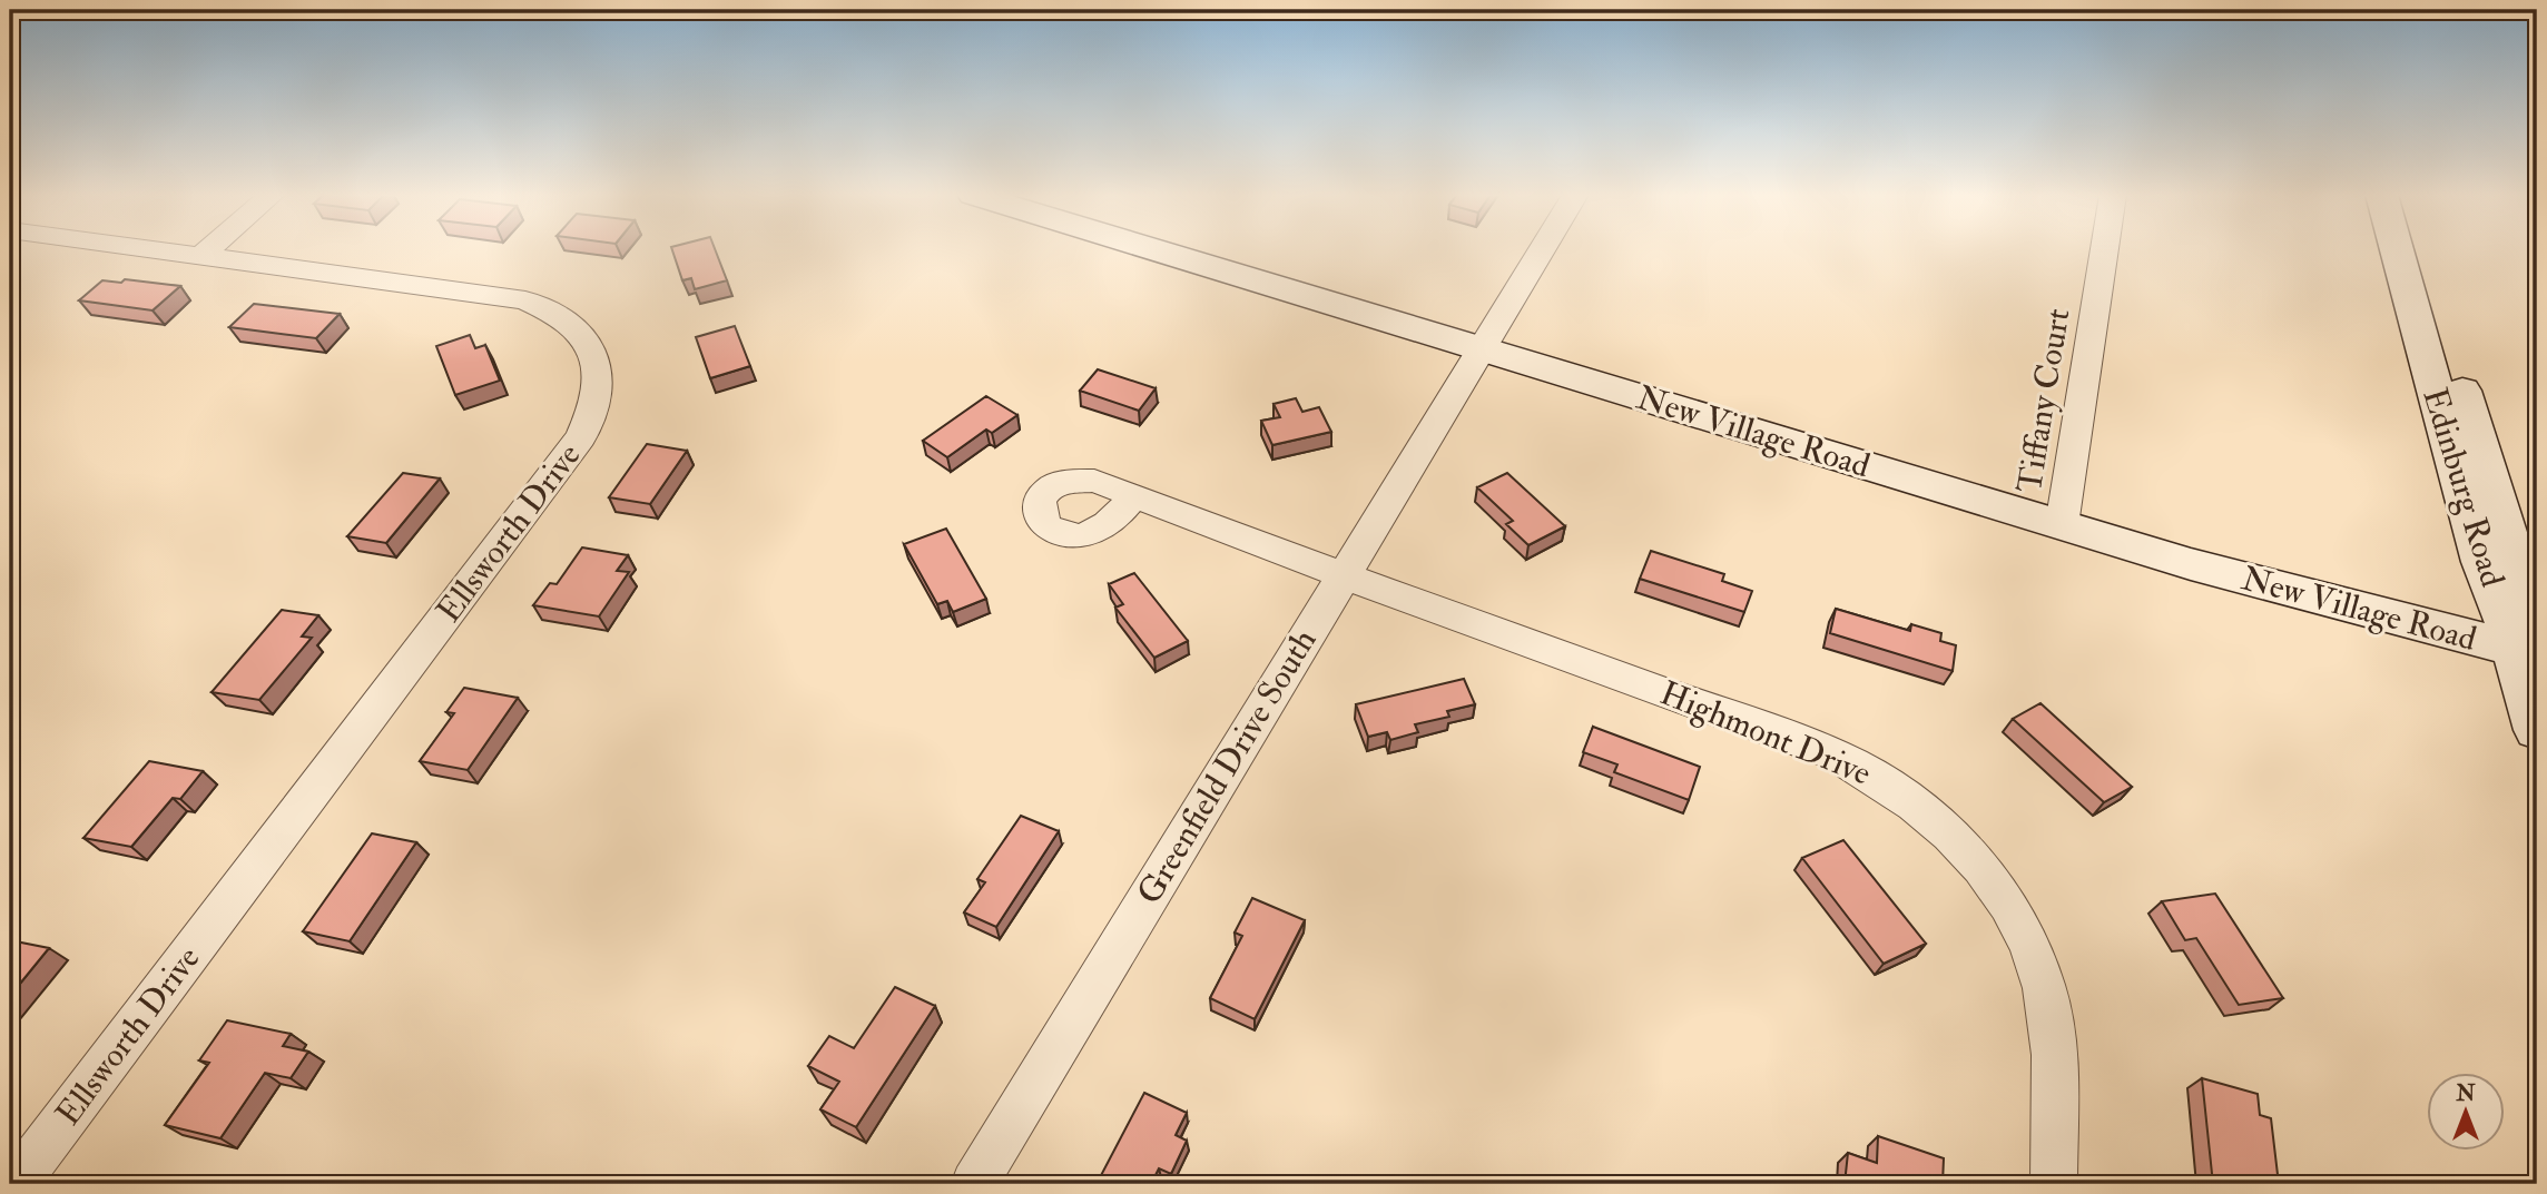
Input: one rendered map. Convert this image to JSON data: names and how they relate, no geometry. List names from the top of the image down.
{
  "streets": {
    "main road": ["New Village Road", "Edinburg Road"],
    "street": [
      "Tiffany Court",
      "Ellsworth Drive",
      "Highmont Drive",
      "Greenfield Drive South"
    ]
  },
  "crossings": [
    ["Tiffany Court", "New Village Road"],
    ["New Village Road", "Edinburg Road"],
    ["New Village Road", "Greenfield Drive South"],
    ["Highmont Drive", "Greenfield Drive South"]
  ],
  "north": "top"
}
